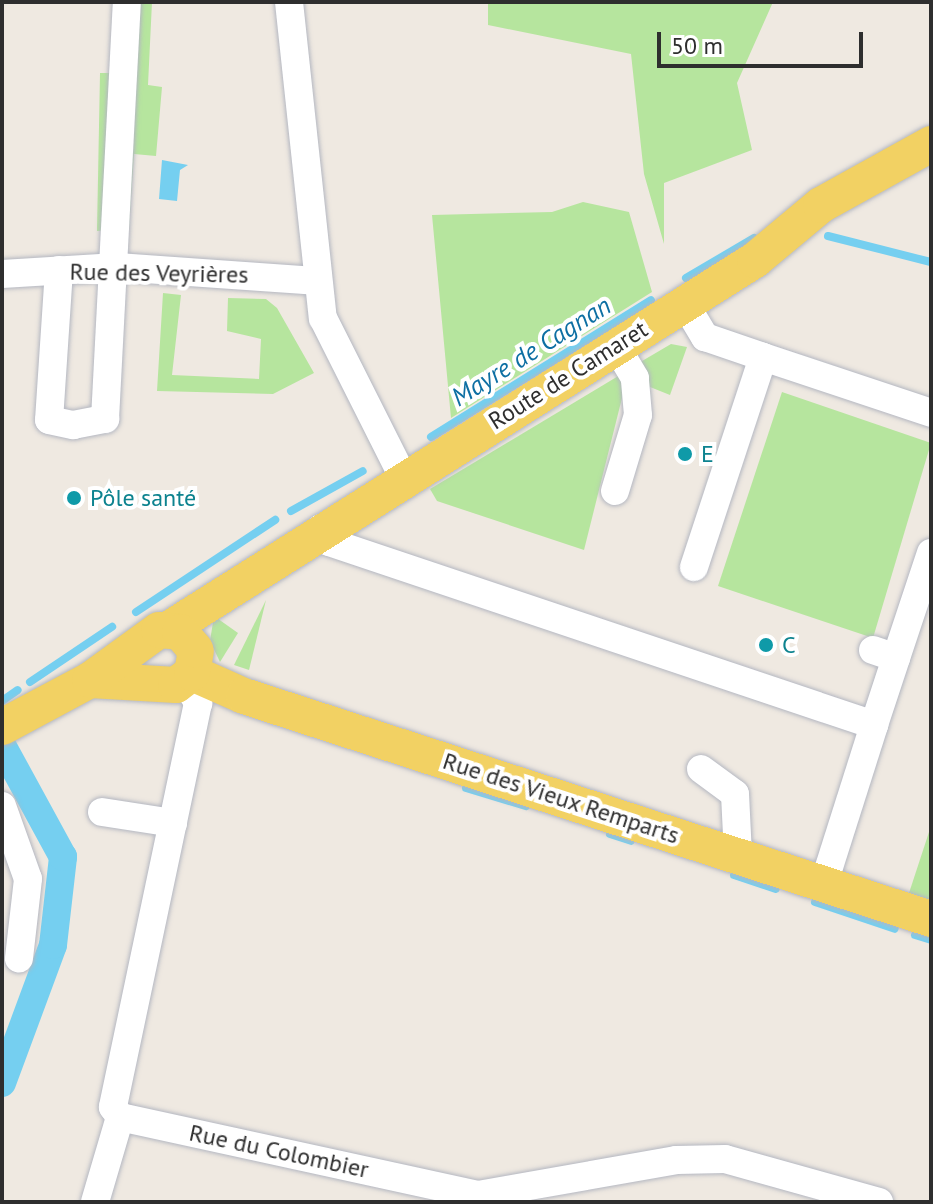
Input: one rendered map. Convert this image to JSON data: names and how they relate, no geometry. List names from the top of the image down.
{
  "streets": {
    "main road": ["Route de Camaret", "Rue des Vieux Remparts"],
    "street": ["Rue des Veyrières", "Rue du Colombier"]
  },
  "crossings": [
    ["Route de Camaret", "Rue des Vieux Remparts"]
  ],
  "water": ["Mayre de Cagnan"],
  "places": ["E", "Pôle santé", "C"],
  "scale_bar": "50 m"
}
